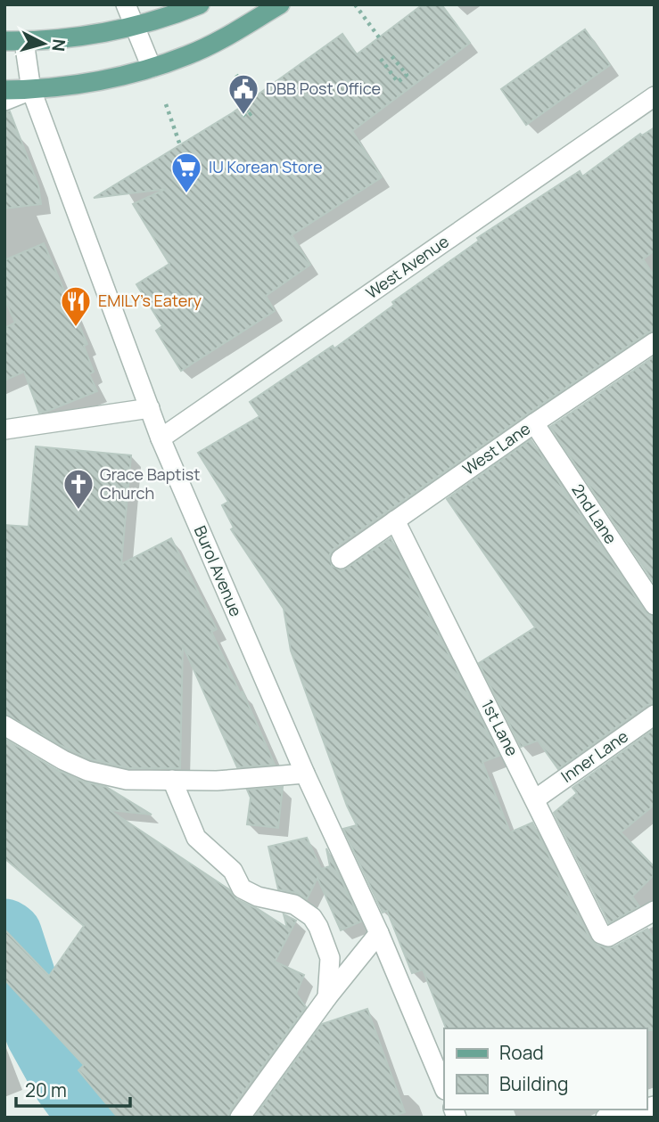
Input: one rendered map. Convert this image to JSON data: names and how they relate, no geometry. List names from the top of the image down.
{
  "streets": {
    "street": [
      "West Avenue",
      "West Lane",
      "2nd Lane",
      "Burol Avenue",
      "1st Lane",
      "Inner Lane"
    ]
  },
  "crossings": [
    ["West Avenue", "Burol Avenue"],
    ["West Lane", "2nd Lane"],
    ["West Lane", "1st Lane"],
    ["1st Lane", "Inner Lane"]
  ],
  "places": {
    "public building": ["DBB Post Office"],
    "supermarket": ["IU Korean Store"],
    "restaurant": ["EMILY's Eatery"],
    "church": ["Grace Baptist Church"]
  },
  "legend": ["Road", "Building"],
  "scale_bar": "20 m",
  "north": "right"
}
